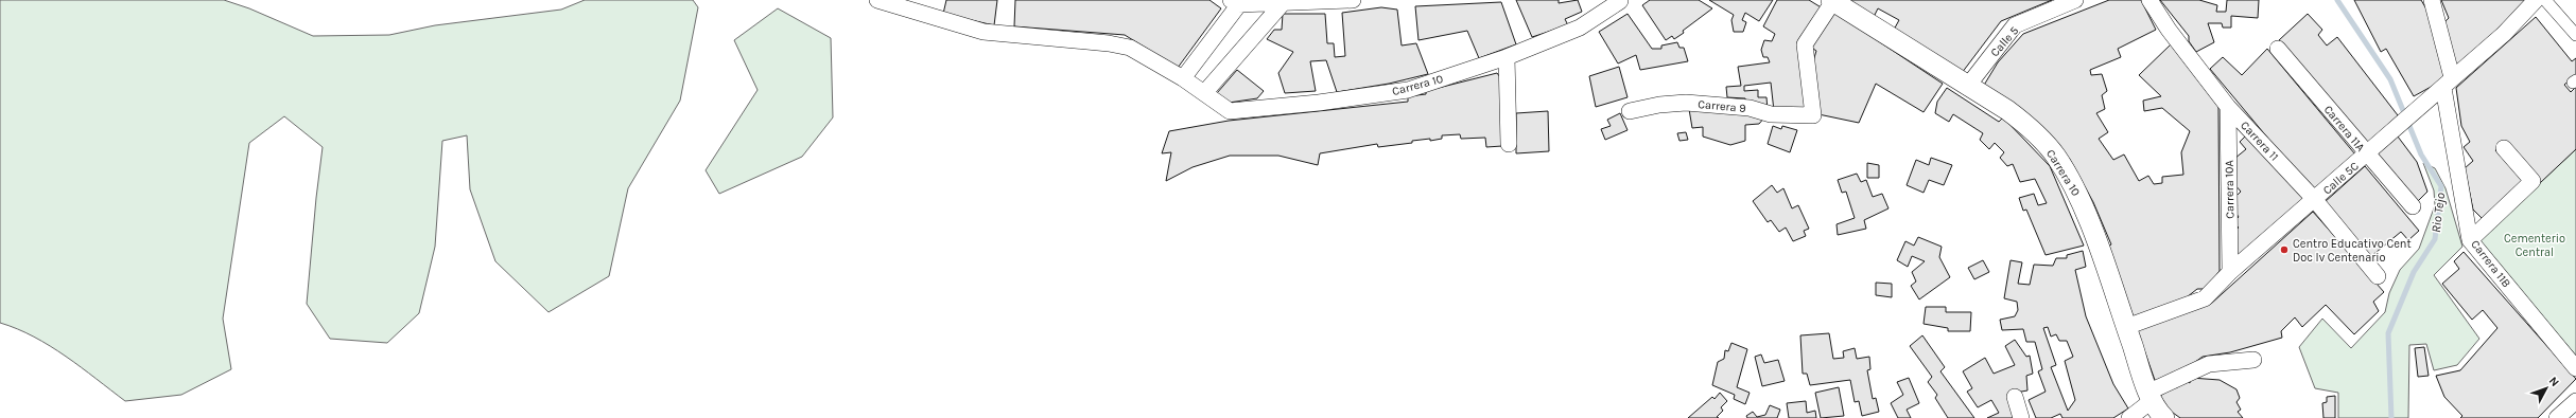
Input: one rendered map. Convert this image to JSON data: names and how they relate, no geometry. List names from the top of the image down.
{
  "streets": {
    "street": [
      "Calle 5",
      "Carrera 10",
      "Carrera 9",
      "Carrera 11A",
      "Carrera 11",
      "Calle 5C",
      "Carrera 10A",
      "Carrera 11B"
    ]
  },
  "crossings": [
    ["Calle 5", "Carrera 10"],
    ["Carrera 10", "Carrera 9"],
    ["Carrera 10", "Calle 5C"],
    ["Carrera 11A", "Calle 5C"],
    ["Carrera 11", "Calle 5C"],
    ["Carrera 11", "Carrera 10A"],
    ["Calle 5C", "Carrera 10A"],
    ["Calle 5C", "Carrera 11B"]
  ],
  "water": ["Rio Tejo"],
  "parks": ["Cementerio Central"],
  "places": ["Centro Educativo Cent Doc Iv Centenario"],
  "north": "top right"
}
